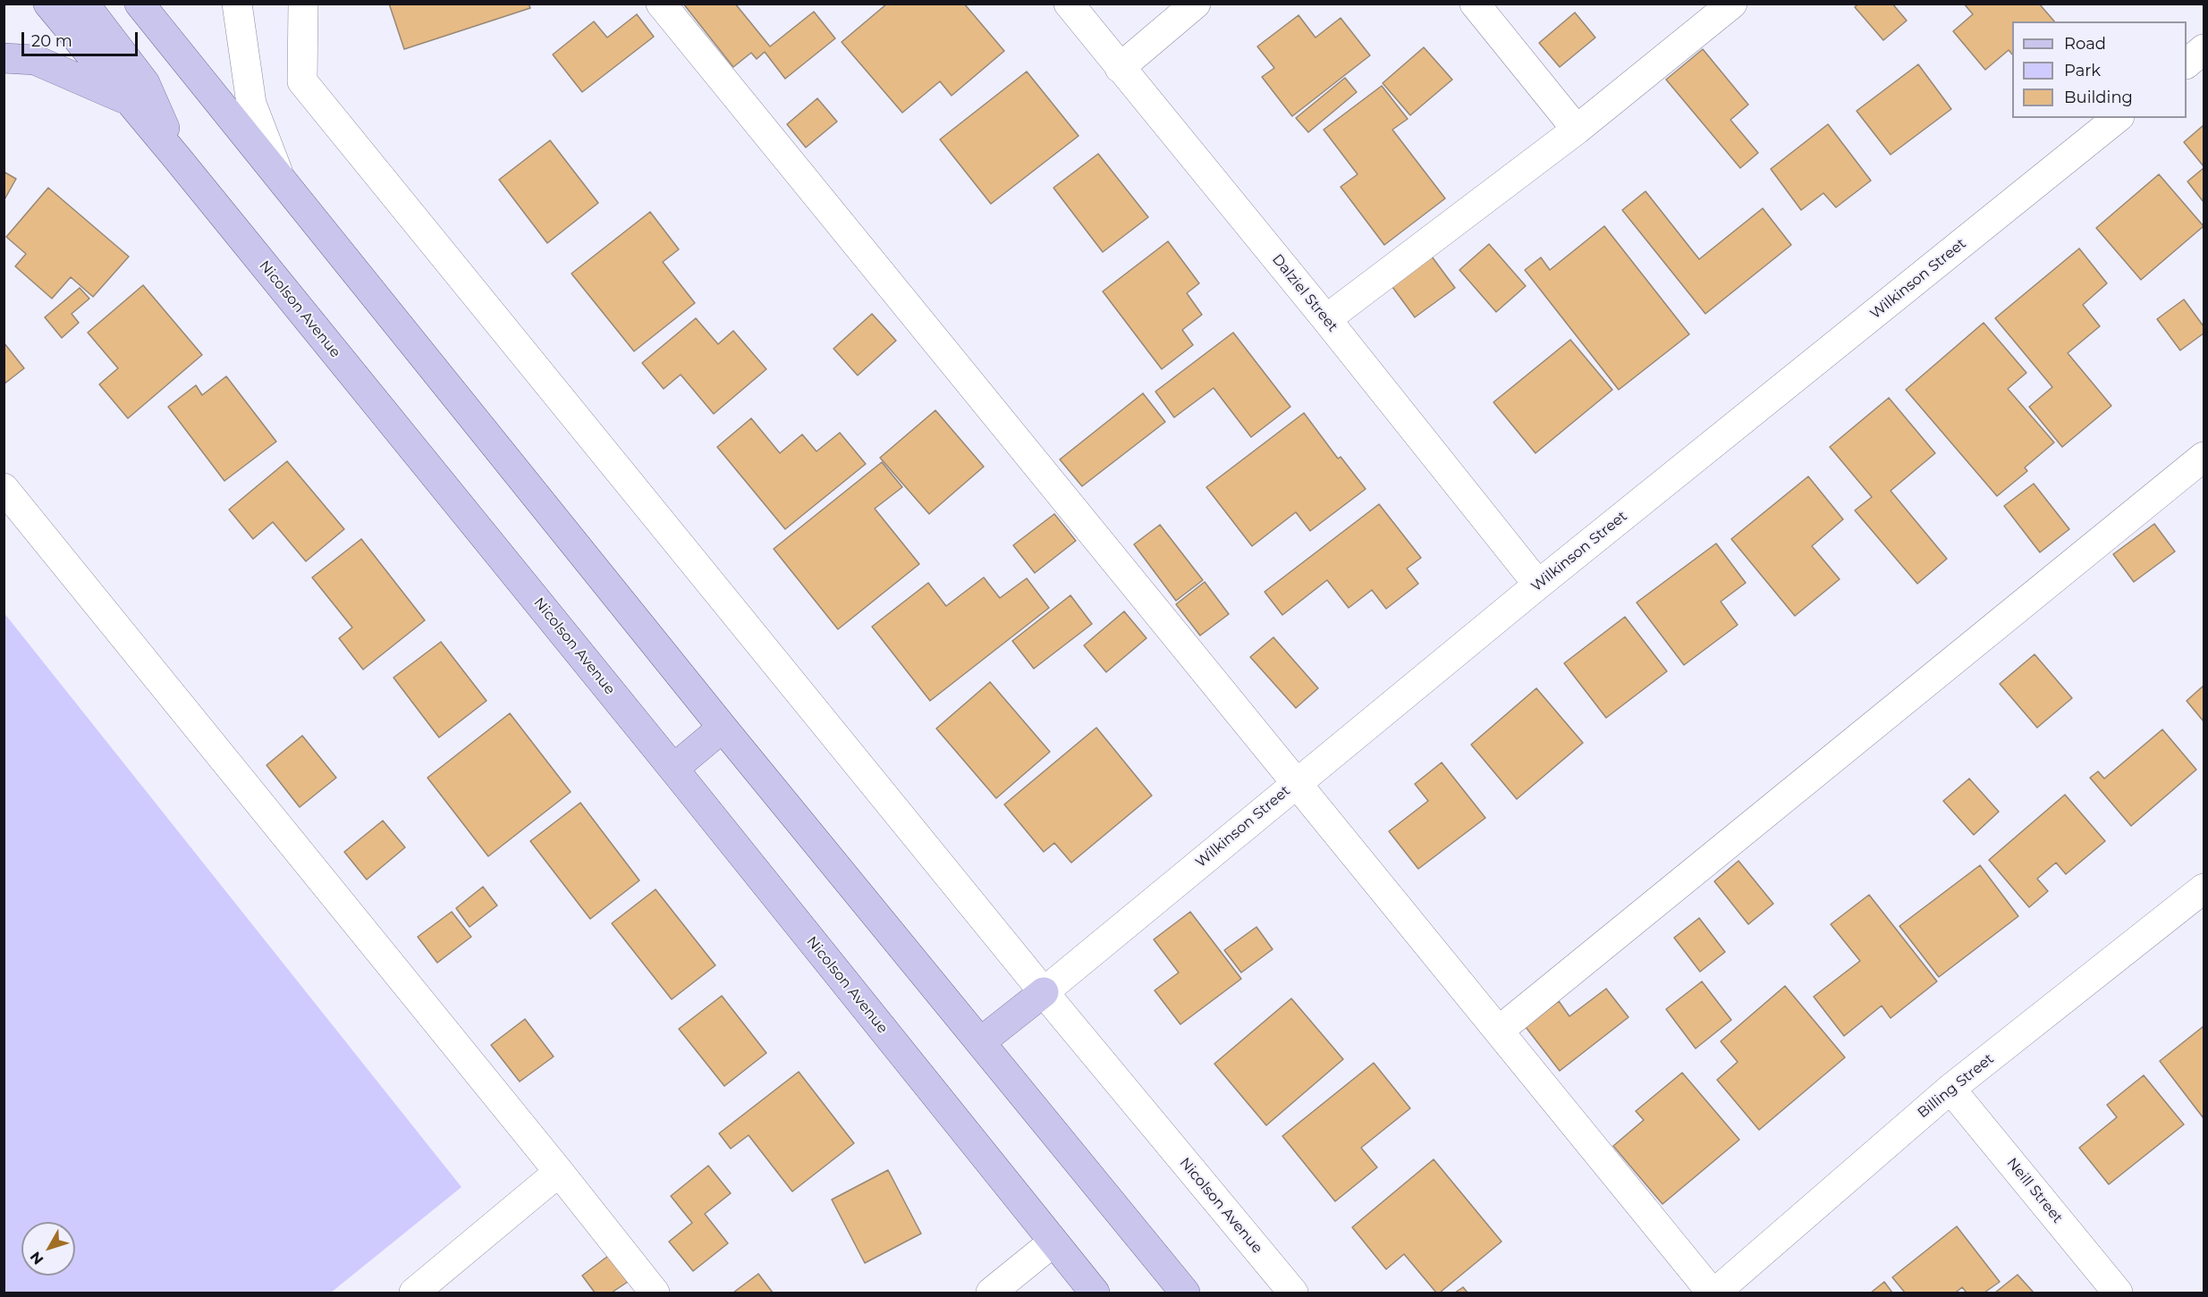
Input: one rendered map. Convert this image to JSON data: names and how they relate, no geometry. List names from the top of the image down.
{
  "streets": {
    "main road": ["Nicolson Avenue"],
    "street": [
      "Wilkinson Street",
      "Dalziel Street",
      "Billing Street",
      "Neill Street"
    ]
  },
  "crossings": [
    ["Wilkinson Street", "Dalziel Street"],
    ["Wilkinson Street", "Nicolson Avenue"],
    ["Billing Street", "Neill Street"]
  ],
  "legend": ["Road", "Park", "Building"],
  "scale_bar": "20 m",
  "north": "bottom left"
}
